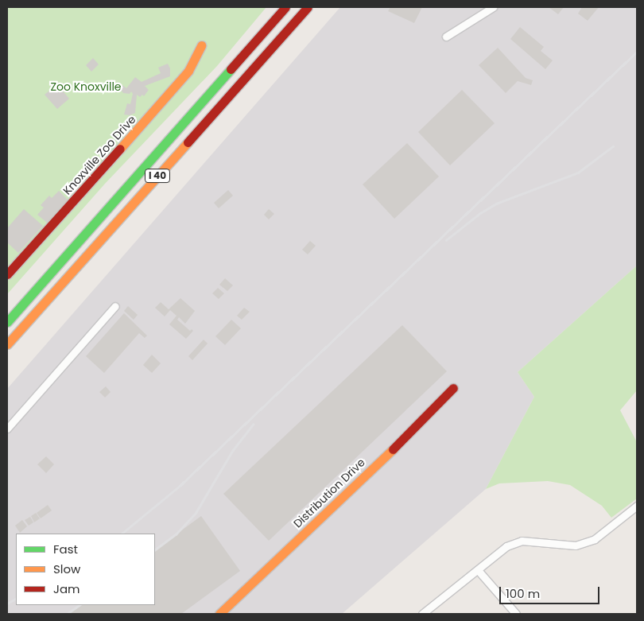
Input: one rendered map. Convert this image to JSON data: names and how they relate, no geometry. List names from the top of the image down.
{
  "streets": {
    "main road": ["Knoxville Zoo Drive", "I 40", "Distribution Drive"]
  },
  "parks": ["Zoo Knoxville"],
  "legend": ["Fast", "Slow", "Jam"],
  "scale_bar": "100 m"
}
